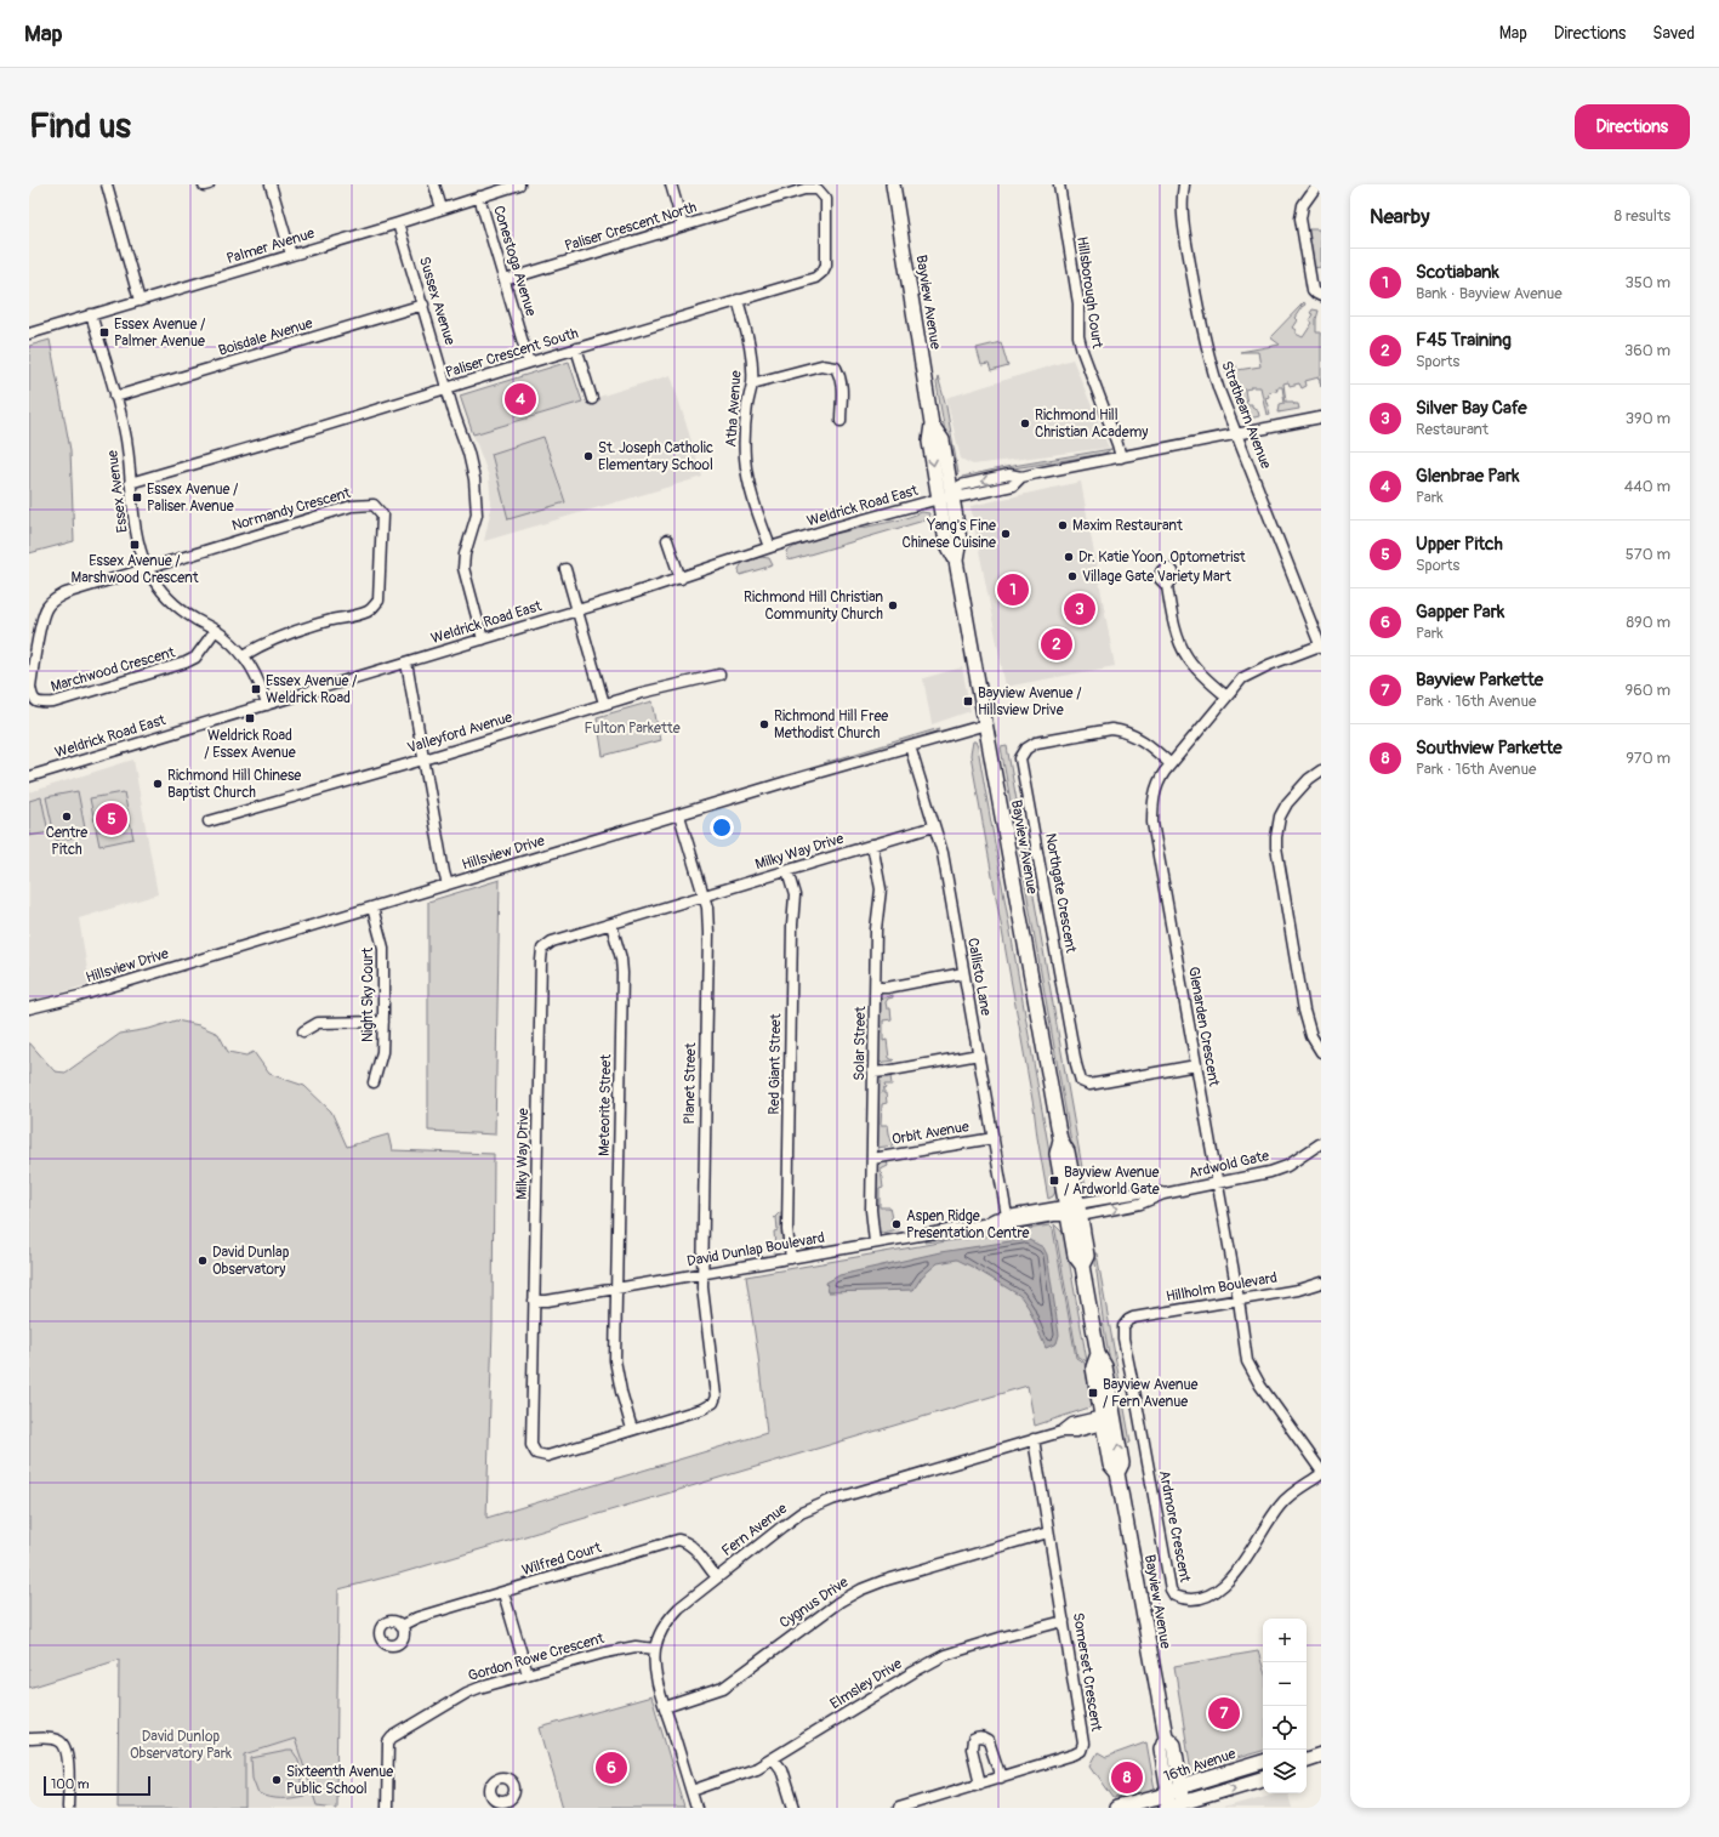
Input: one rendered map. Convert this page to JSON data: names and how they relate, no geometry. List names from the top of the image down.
{
  "streets": {
    "main road": ["Bayview Avenue", "16th Avenue"],
    "street": [
      "Paliser Crescent North",
      "Palmer Avenue",
      "Conestoga Avenue",
      "Hillsborough Court",
      "Sussex Avenue",
      "Boisdale Avenue",
      "Paliser Crescent South",
      "Atha Avenue",
      "Strathearn Avenue",
      "Essex Avenue",
      "Weldrick Road East",
      "Normandy Crescent",
      "Marchwood Crescent",
      "Valleyford Avenue",
      "Milky Way Drive",
      "Hillsview Drive",
      "Northgate Crescent",
      "Callisto Lane",
      "Night Sky Court",
      "Glenarden Crescent",
      "Solar Street",
      "Red Giant Street",
      "Planet Street",
      "Meteorite Street",
      "Orbit Avenue",
      "Ardwold Gate",
      "David Dunlap Boulevard",
      "Hillholm Boulevard",
      "Ardmore Crescent",
      "Fern Avenue",
      "Wilfred Court",
      "Cygnus Drive",
      "Gordon Rowe Crescent",
      "Somerset Crescent",
      "Elmsley Drive"
    ]
  },
  "crossings": [
    ["Paliser Crescent North", "Conestoga Avenue"],
    ["Paliser Crescent North", "Paliser Crescent South"],
    ["Palmer Avenue", "Conestoga Avenue"],
    ["Palmer Avenue", "Sussex Avenue"],
    ["Palmer Avenue", "Essex Avenue"],
    ["Conestoga Avenue", "Paliser Crescent South"],
    ["Hillsborough Court", "Weldrick Road East"],
    ["Sussex Avenue", "Boisdale Avenue"],
    ["Sussex Avenue", "Paliser Crescent South"],
    ["Sussex Avenue", "Weldrick Road East"],
    ["Bayview Avenue", "Weldrick Road East"],
    ["Bayview Avenue", "Hillsview Drive"],
    ["Bayview Avenue", "Ardwold Gate"],
    ["Bayview Avenue", "David Dunlap Boulevard"],
    ["Bayview Avenue", "Fern Avenue"],
    ["Bayview Avenue", "16th Avenue"],
    ["Boisdale Avenue", "Essex Avenue"],
    ["Paliser Crescent South", "Atha Avenue"],
    ["Paliser Crescent South", "Essex Avenue"],
    ["Atha Avenue", "Weldrick Road East"],
    ["Strathearn Avenue", "Weldrick Road East"],
    ["Strathearn Avenue", "Glenarden Crescent"],
    ["Essex Avenue", "Weldrick Road East"],
    ["Essex Avenue", "Normandy Crescent"],
    ["Essex Avenue", "Marchwood Crescent"],
    ["Normandy Crescent", "Marchwood Crescent"],
    ["Milky Way Drive", "Callisto Lane"],
    ["Milky Way Drive", "Solar Street"],
    ["Milky Way Drive", "Red Giant Street"],
    ["Milky Way Drive", "Planet Street"],
    ["Milky Way Drive", "Meteorite Street"],
    ["Milky Way Drive", "David Dunlap Boulevard"],
    ["Hillsview Drive", "Callisto Lane"],
    ["Hillsview Drive", "Night Sky Court"],
    ["Hillsview Drive", "Planet Street"],
    ["Northgate Crescent", "Glenarden Crescent"],
    ["Callisto Lane", "Orbit Avenue"],
    ["Callisto Lane", "David Dunlap Boulevard"],
    ["Glenarden Crescent", "Ardwold Gate"],
    ["Glenarden Crescent", "Hillholm Boulevard"],
    ["Solar Street", "Orbit Avenue"],
    ["Solar Street", "David Dunlap Boulevard"],
    ["Red Giant Street", "David Dunlap Boulevard"],
    ["Planet Street", "David Dunlap Boulevard"],
    ["Meteorite Street", "David Dunlap Boulevard"],
    ["Ardwold Gate", "David Dunlap Boulevard"],
    ["Hillholm Boulevard", "Ardmore Crescent"],
    ["Fern Avenue", "Wilfred Court"],
    ["Fern Avenue", "Cygnus Drive"],
    ["Fern Avenue", "Gordon Rowe Crescent"],
    ["Fern Avenue", "Somerset Crescent"],
    ["Fern Avenue", "Elmsley Drive"],
    ["Cygnus Drive", "Somerset Crescent"],
    ["Somerset Crescent", "Elmsley Drive"]
  ],
  "parks": ["Fulton Parkette", "David Dunlop Observatory Park"],
  "places": {
    "transit": [
      "Essex Avenue / Palmer Avenue",
      "Essex Avenue / Paliser Avenue",
      "Essex Avenue / Marshwood Crescent",
      "Essex Avenue / Weldrick Road",
      "Bayview Avenue / Hillsview Drive",
      "Weldrick Road / Essex Avenue",
      "Bayview Avenue / Ardworld Gate",
      "Bayview Avenue / Fern Avenue"
    ],
    "other": [
      "Richmond Hill Christian Academy",
      "St. Joseph Catholic Elementary School",
      "Maxim Restaurant",
      "Yang's Fine Chinese Cuisine",
      "Dr. Katie Yoon, Optometrist",
      "Village Gate Variety Mart",
      "Richmond Hill Christian Community Church",
      "Richmond Hill Free Methodist Church",
      "Richmond Hill Chinese Baptist Church",
      "Centre Pitch",
      "Aspen Ridge Presentation Centre",
      "David Dunlap Observatory",
      "Sixteenth Avenue Public School"
    ]
  },
  "scale_bar": "100 m",
  "page": {
    "header": "Map",
    "nav": ["Map", "Directions", "Saved"],
    "buttons": "Directions",
    "title": "Find us",
    "heading": ["Nearby", "8 results"],
    "list": [
      {
        "mark": "1",
        "name": "Scotiabank",
        "note": "Bank · Bayview Avenue",
        "value": "350 m"
      },
      {
        "mark": "2",
        "name": "F45 Training",
        "note": "Sports",
        "value": "360 m"
      },
      {
        "mark": "3",
        "name": "Silver Bay Cafe",
        "note": "Restaurant",
        "value": "390 m"
      },
      {
        "mark": "4",
        "name": "Glenbrae Park",
        "note": "Park",
        "value": "440 m"
      },
      {
        "mark": "5",
        "name": "Upper Pitch",
        "note": "Sports",
        "value": "570 m"
      },
      {
        "mark": "6",
        "name": "Gapper Park",
        "note": "Park",
        "value": "890 m"
      },
      {
        "mark": "7",
        "name": "Bayview Parkette",
        "note": "Park · 16th Avenue",
        "value": "960 m"
      },
      {
        "mark": "8",
        "name": "Southview Parkette",
        "note": "Park · 16th Avenue",
        "value": "970 m"
      }
    ],
    "pins": [
      "4",
      "1",
      "3",
      "2",
      "5",
      "7",
      "6",
      "8"
    ],
    "map_buttons": ["+", "−"],
    "scale": "100 m"
  }
}
